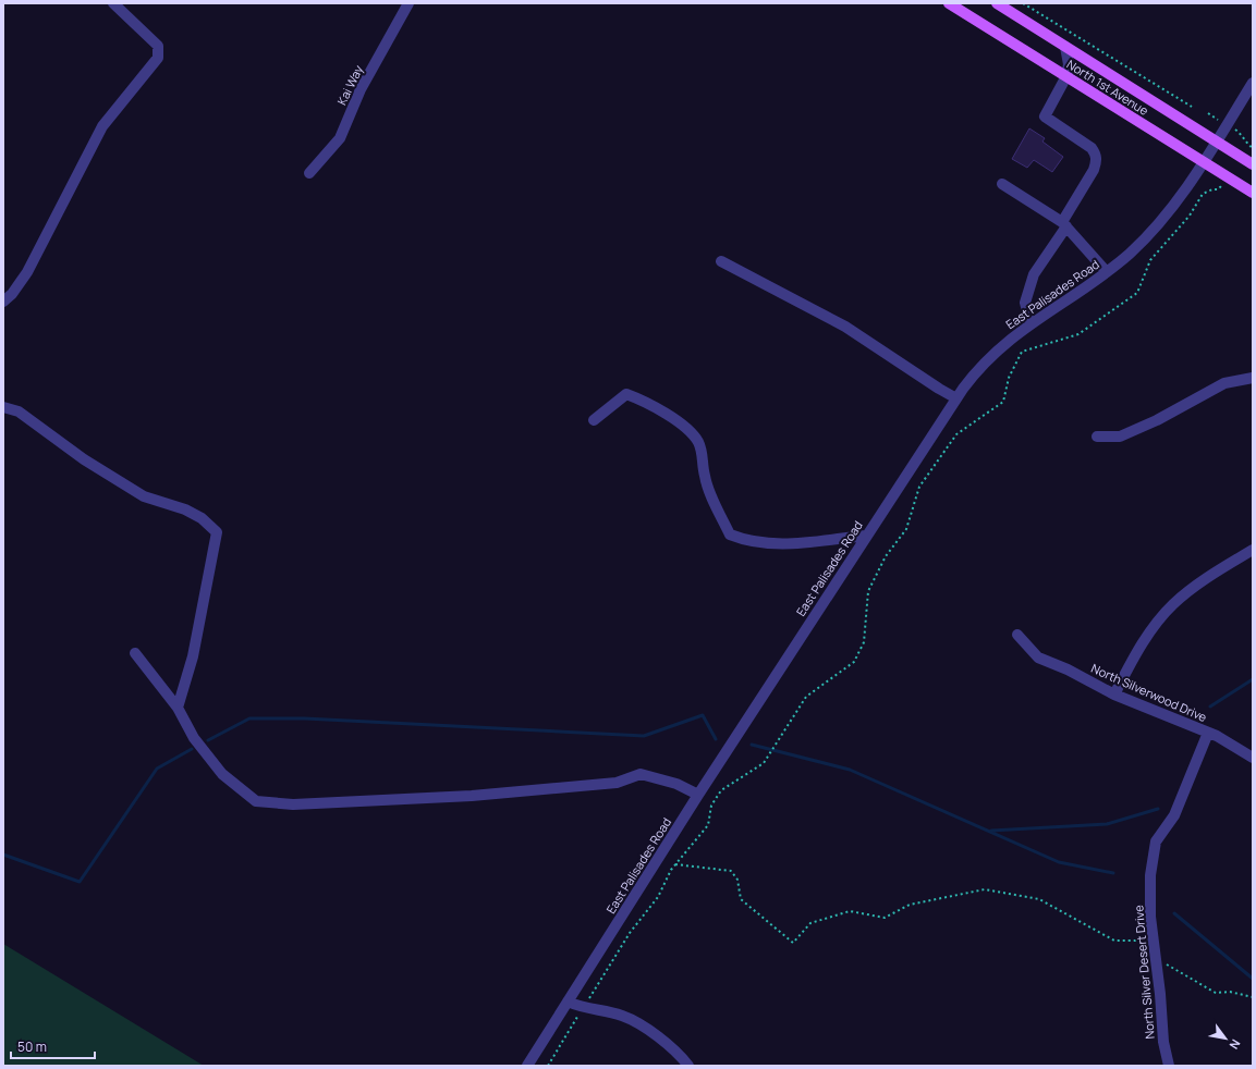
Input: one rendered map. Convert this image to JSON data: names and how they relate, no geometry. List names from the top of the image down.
{
  "streets": {
    "main road": ["North 1st Avenue"],
    "street": [
      "Kai Way",
      "East Palisades Road",
      "North Silverwood Drive",
      "North Silver Desert Drive"
    ]
  },
  "crossings": [
    ["North 1st Avenue", "East Palisades Road"],
    ["North Silverwood Drive", "North Silver Desert Drive"]
  ],
  "scale_bar": "50 m",
  "north": "bottom right"
}
